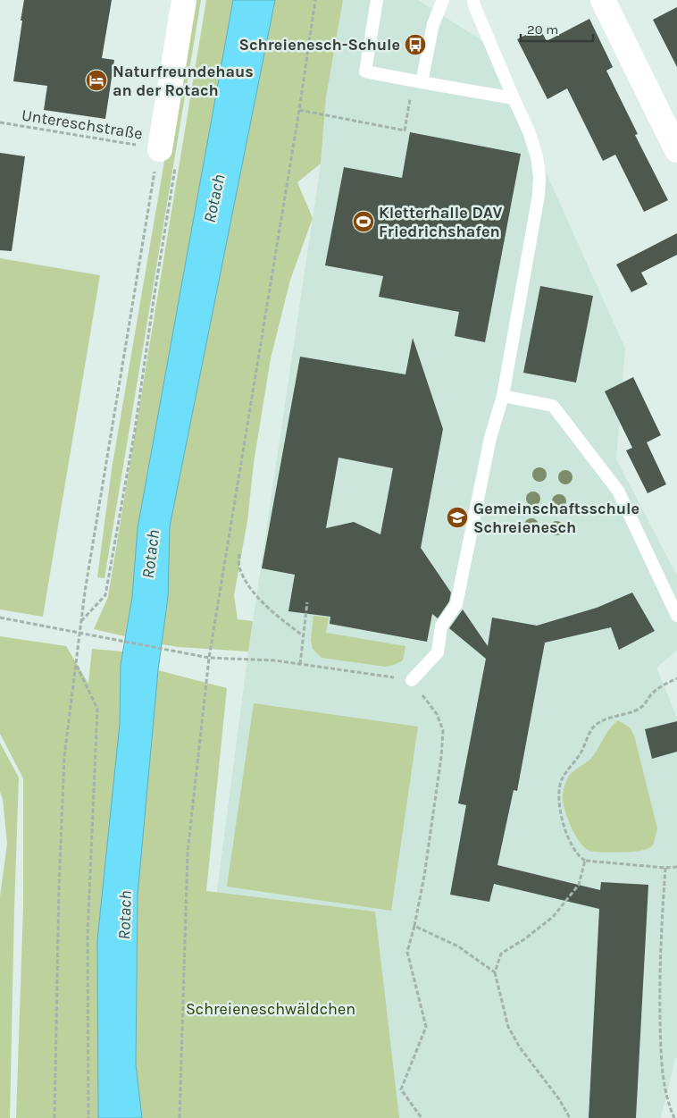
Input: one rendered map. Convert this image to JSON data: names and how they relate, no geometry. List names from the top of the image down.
{
  "streets": {
    "path": ["Untereschstraße"]
  },
  "water": ["Rotach"],
  "parks": ["Schreieneschwäldchen"],
  "places": {
    "bus stop": ["Schreienesch-Schule"],
    "hotel": ["Naturfreundehaus an der Rotach"],
    "sports": ["Kletterhalle DAV Friedrichshafen"],
    "school or university": ["Gemeinschaftsschule Schreienesch"]
  },
  "scale_bar": "20 m"
}
